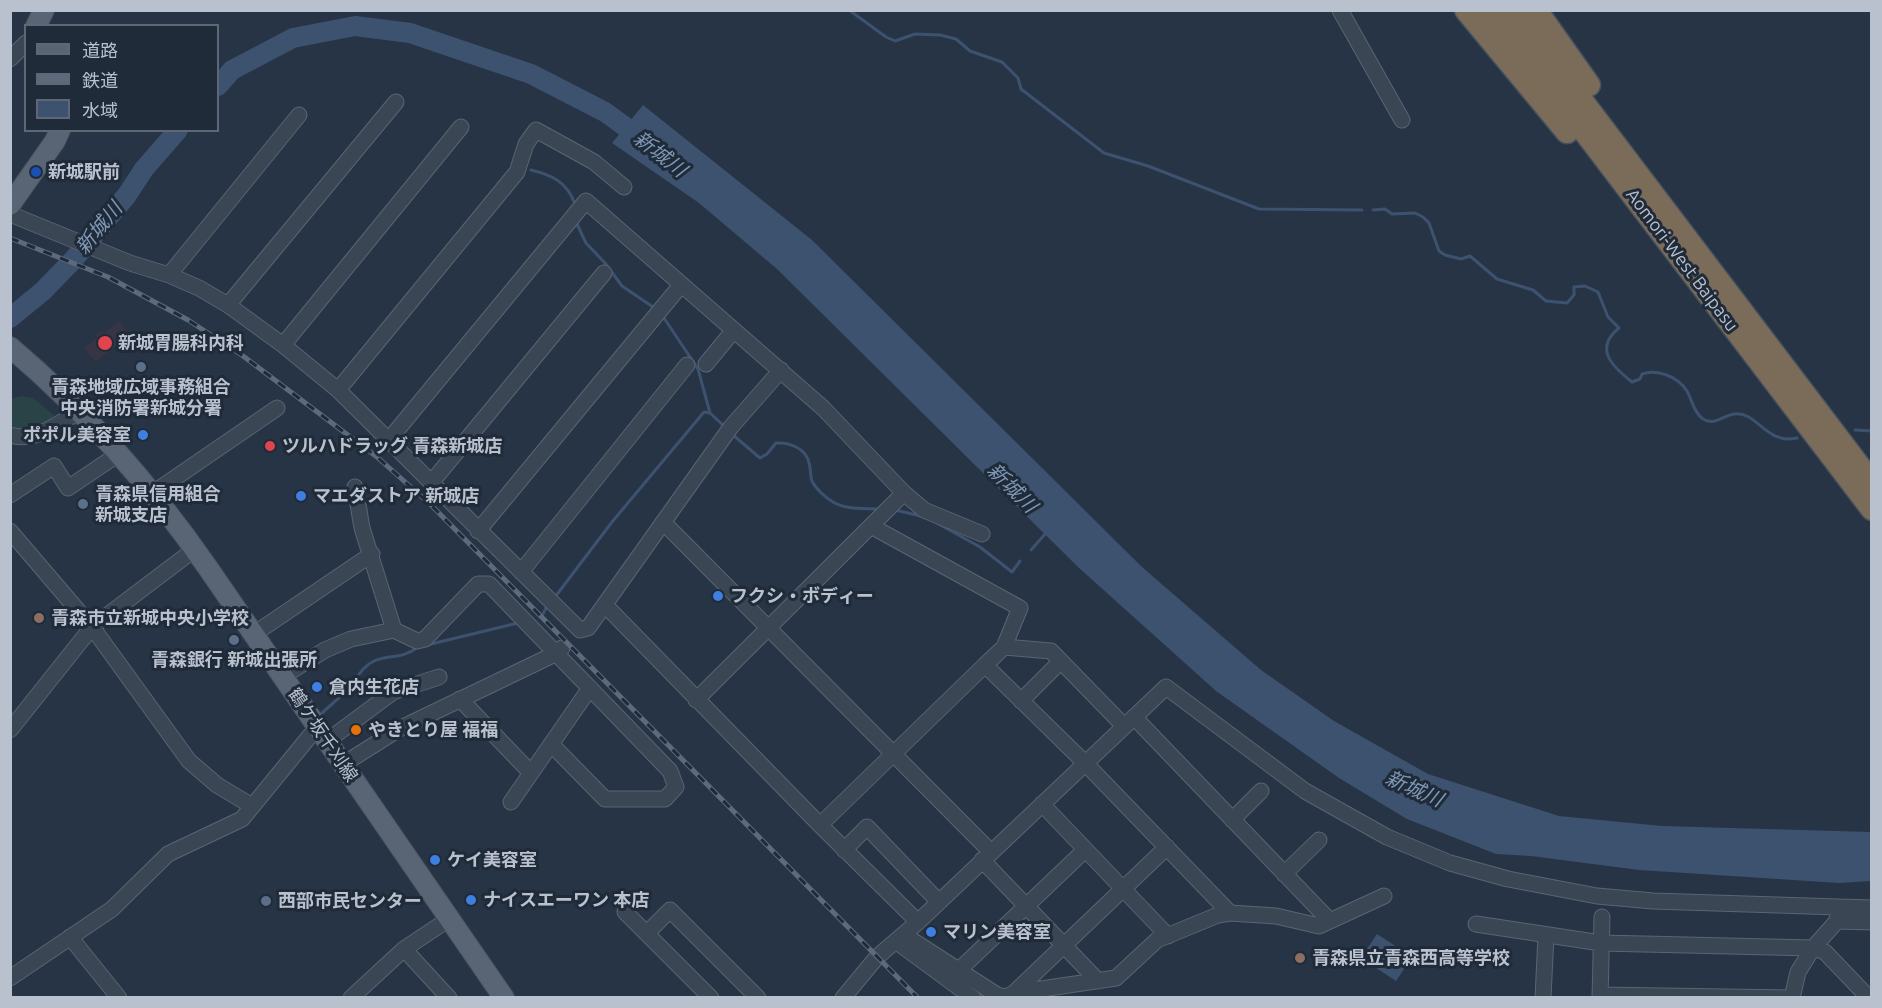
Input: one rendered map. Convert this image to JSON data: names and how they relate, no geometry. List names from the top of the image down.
{
  "streets": {
    "highway": ["Aomori-West Baipasu"],
    "main road": ["鶴ケ坂千刈線"]
  },
  "water": ["新城川"],
  "places": [
    "新城駅前",
    "新城胃腸科内科",
    "青森地域広域事務組合 中央消防署新城分署",
    "ポポル美容室",
    "ツルハドラッグ 青森新城店",
    "マエダストア 新城店",
    "青森県信用組合 新城支店",
    "フクシ・ボディー",
    "青森市立新城中央小学校",
    "青森銀行 新城出張所",
    "倉内生花店",
    "やきとり屋 福福",
    "ケイ美容室",
    "ナイスエーワン 本店",
    "西部市民センター",
    "マリン美容室",
    "青森県立青森西高等学校"
  ],
  "legend": ["道路", "鉄道", "水域"]
}
